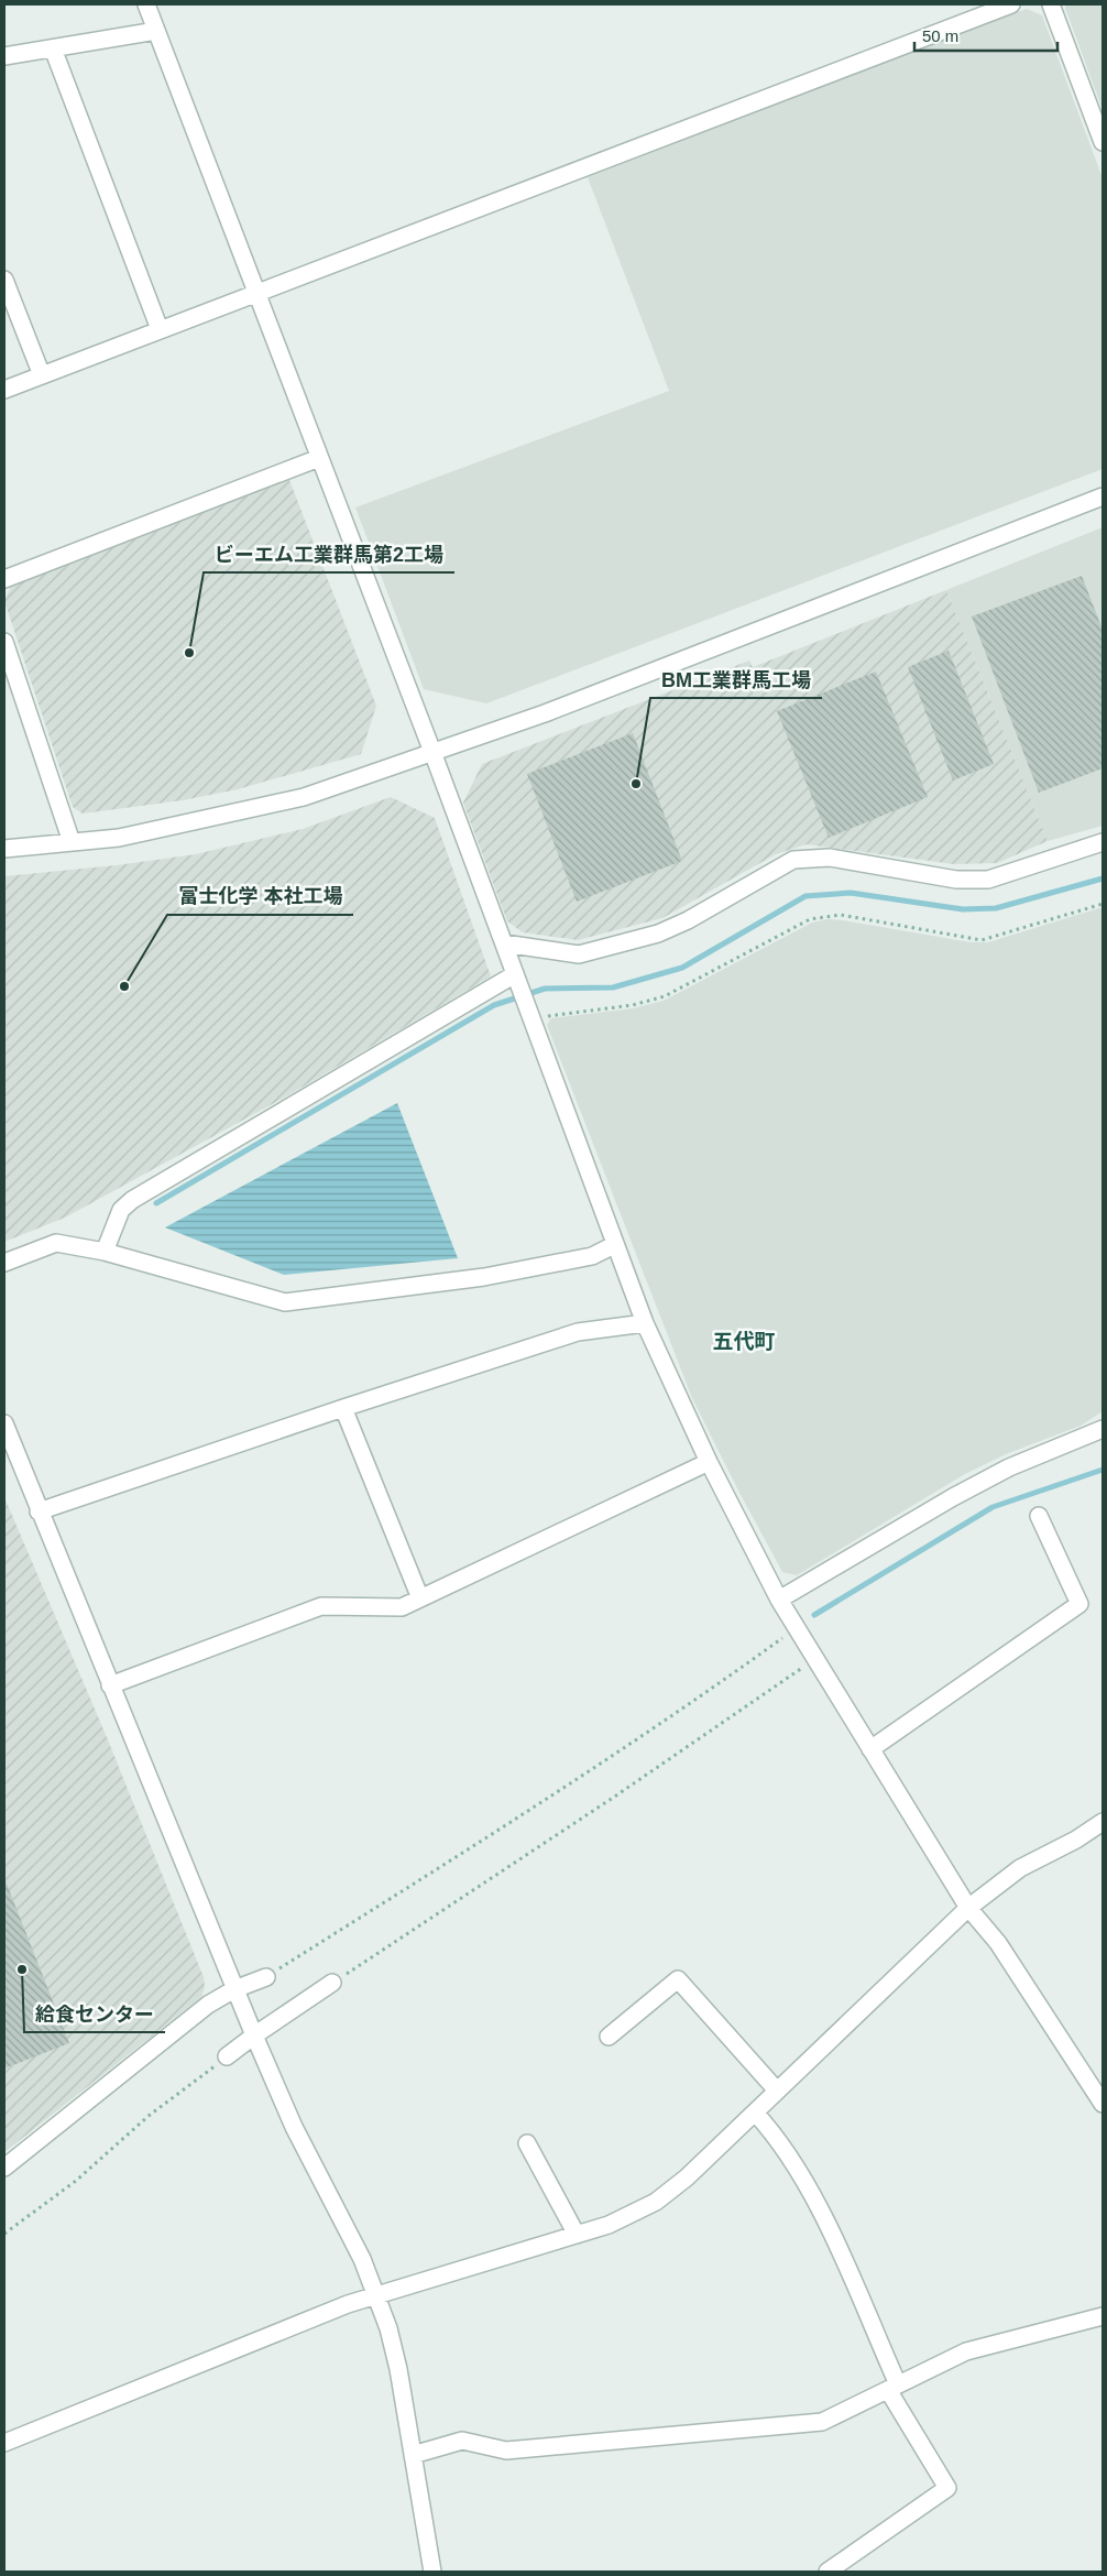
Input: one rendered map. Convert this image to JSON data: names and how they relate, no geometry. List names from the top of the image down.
{
  "districts": ["五代町"],
  "places": [
    "ビーエム工業群馬第2工場",
    "BM工業群馬工場",
    "富士化学 本社工場",
    "給食センター"
  ],
  "scale_bar": "50 m"
}
